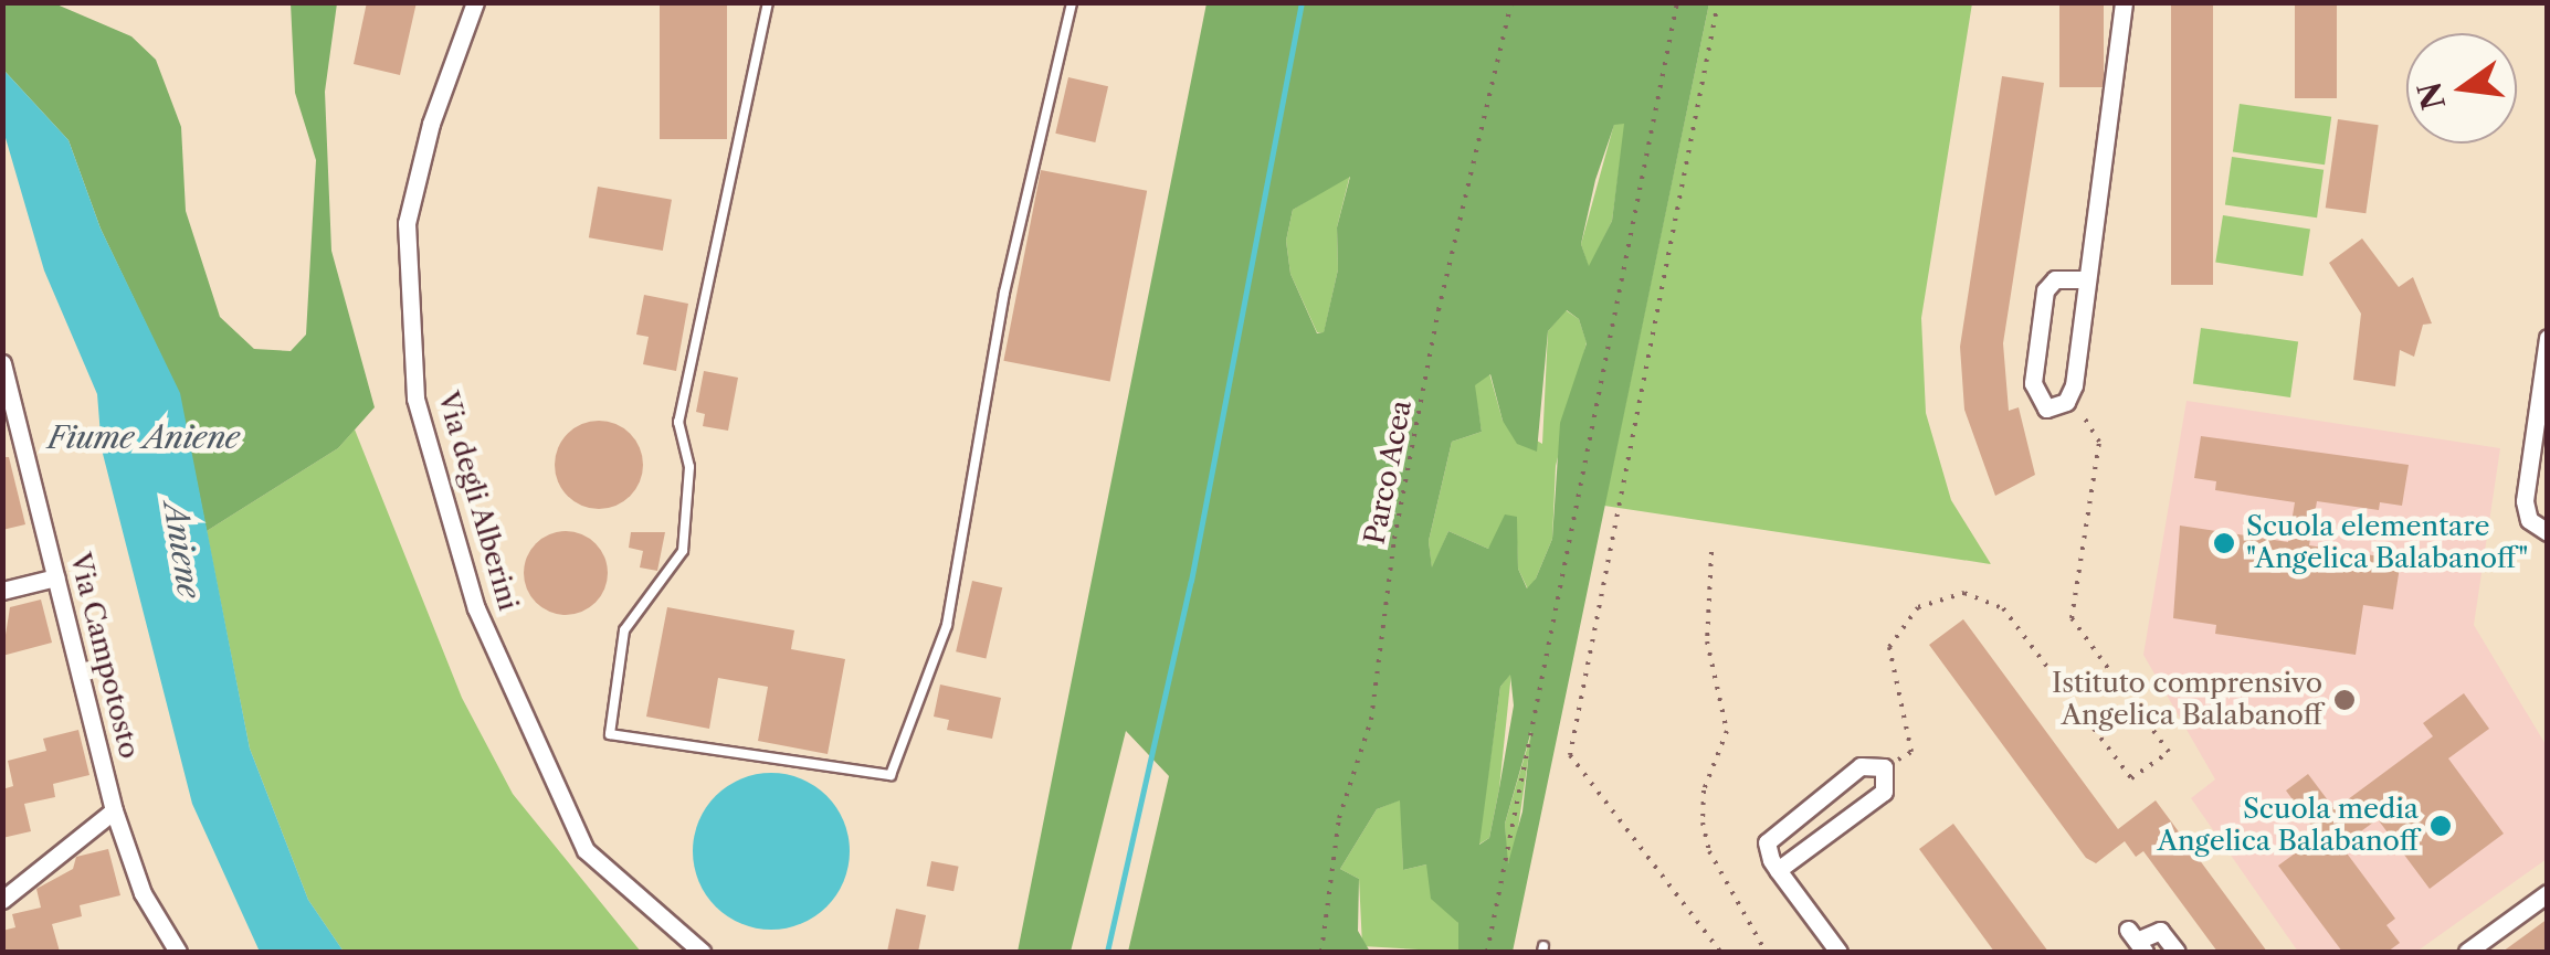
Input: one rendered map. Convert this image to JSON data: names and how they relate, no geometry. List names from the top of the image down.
{
  "streets": {
    "street": ["Via degli Alberini", "Via Campotosto"],
    "path": ["Parco Acea"]
  },
  "water": ["Fiume Aniene", "Aniene"],
  "places": ["Scuola elementare \"Angelica Balabanoff\"", "Istituto comprensivo Angelica Balabanoff", "Scuola media Angelica Balabanoff"],
  "north": "left"
}
